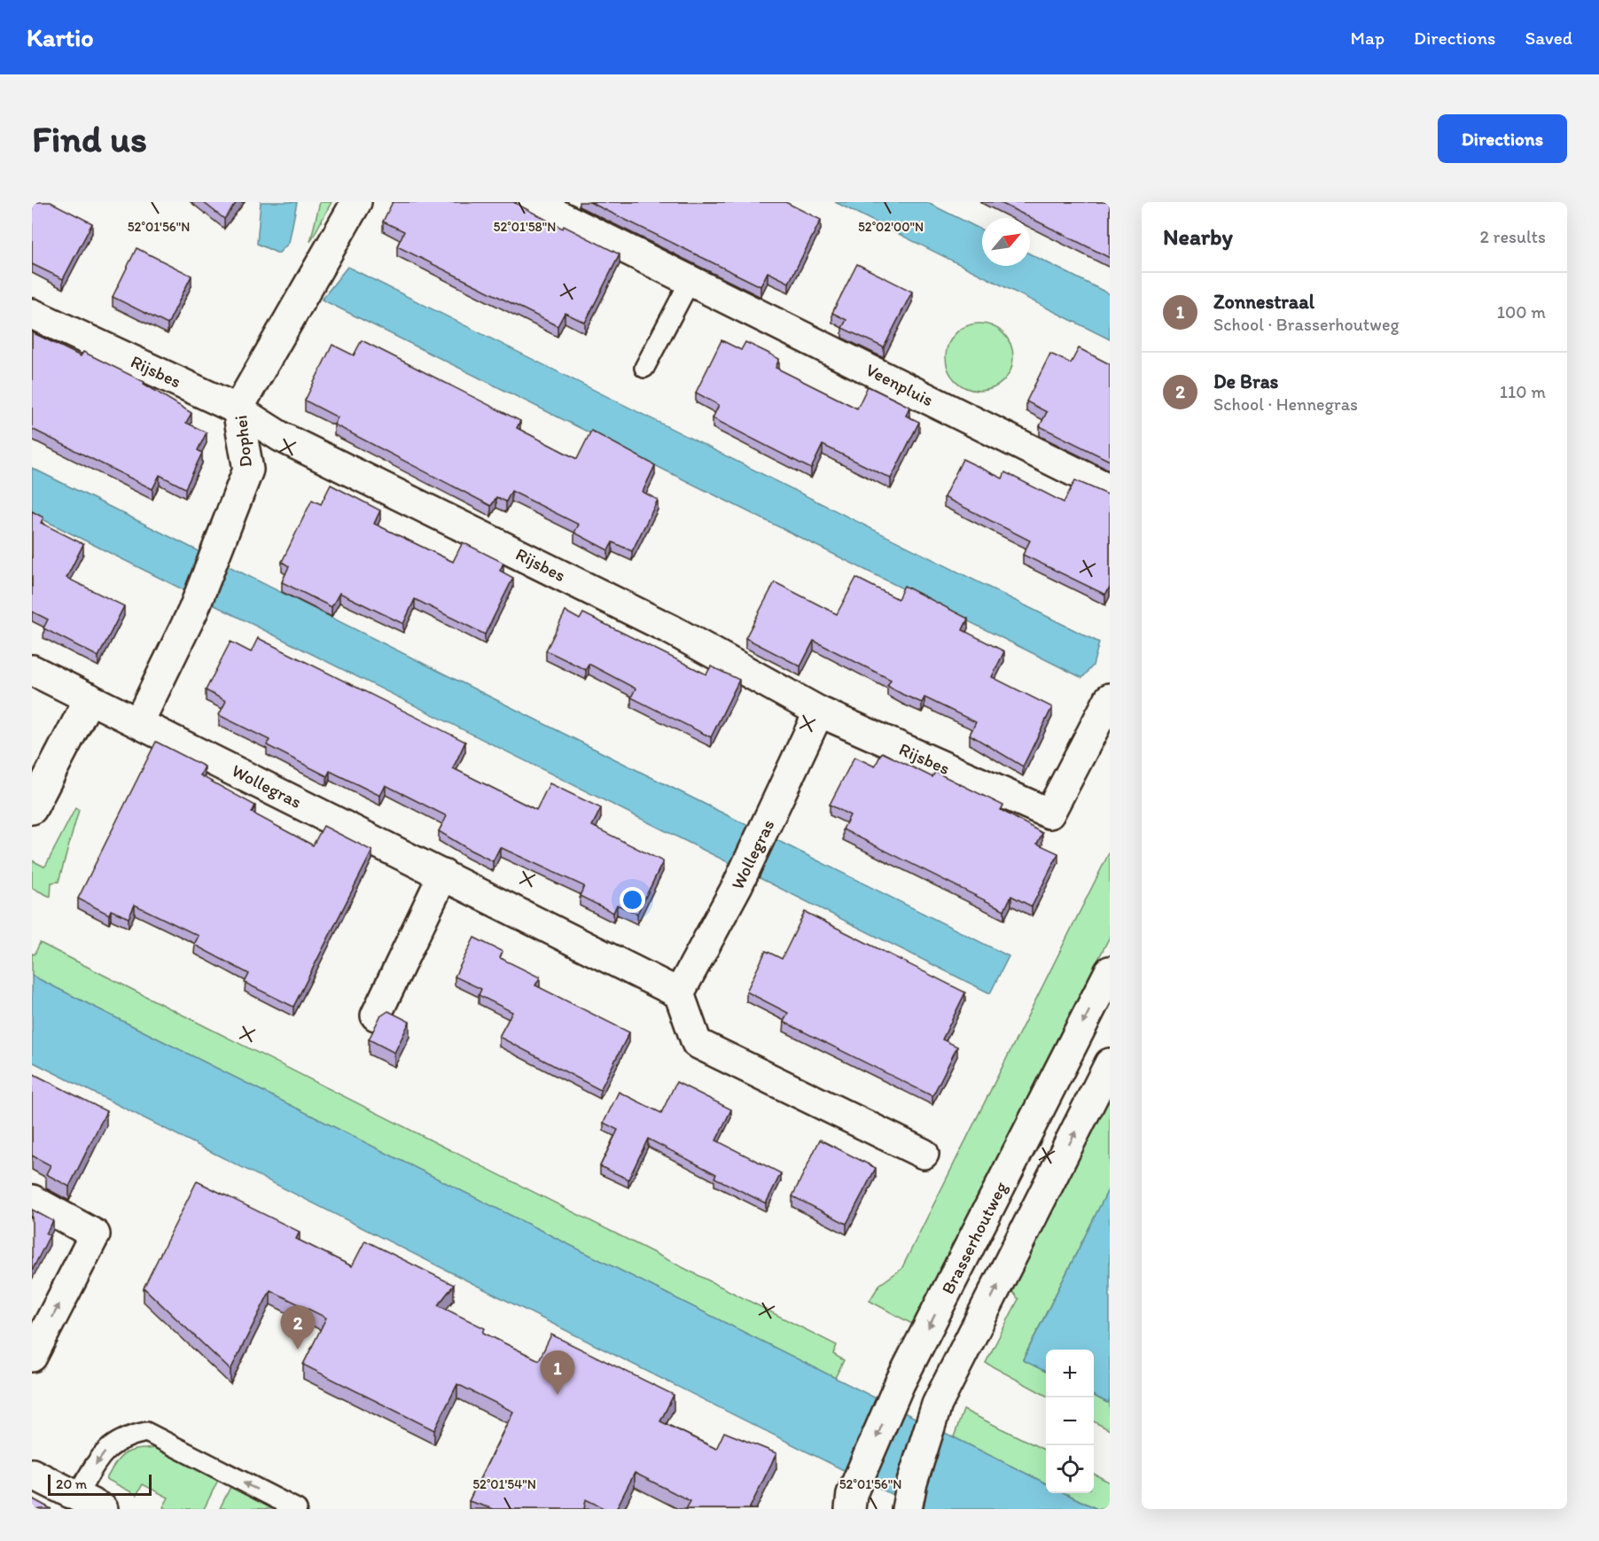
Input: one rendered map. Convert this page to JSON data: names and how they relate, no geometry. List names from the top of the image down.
{
  "streets": {
    "street": [
      "Rijsbes",
      "Veenpluis",
      "Dophei",
      "Wollegras",
      "Brasserhoutweg"
    ]
  },
  "crossings": [
    ["Rijsbes", "Dophei"],
    ["Rijsbes", "Wollegras"],
    ["Dophei", "Wollegras"]
  ],
  "scale_bar": "20 m",
  "north": "top right",
  "page": {
    "header": "Kartio",
    "nav": ["Map", "Directions", "Saved"],
    "buttons": "Directions",
    "title": "Find us",
    "heading": ["Nearby", "2 results"],
    "list": [
      {
        "mark": "1",
        "name": "Zonnestraal",
        "note": "School · Brasserhoutweg",
        "value": "100 m"
      },
      {
        "mark": "2",
        "name": "De Bras",
        "note": "School · Hennegras",
        "value": "110 m"
      }
    ],
    "pins": ["2", "1"],
    "map_buttons": ["+", "−"],
    "scale": "20 m"
  },
  "coordinates": [
    "52°01'56\"N",
    "52°01'58\"N",
    "52°02'00\"N",
    "52°01'54\"N"
  ]
}
